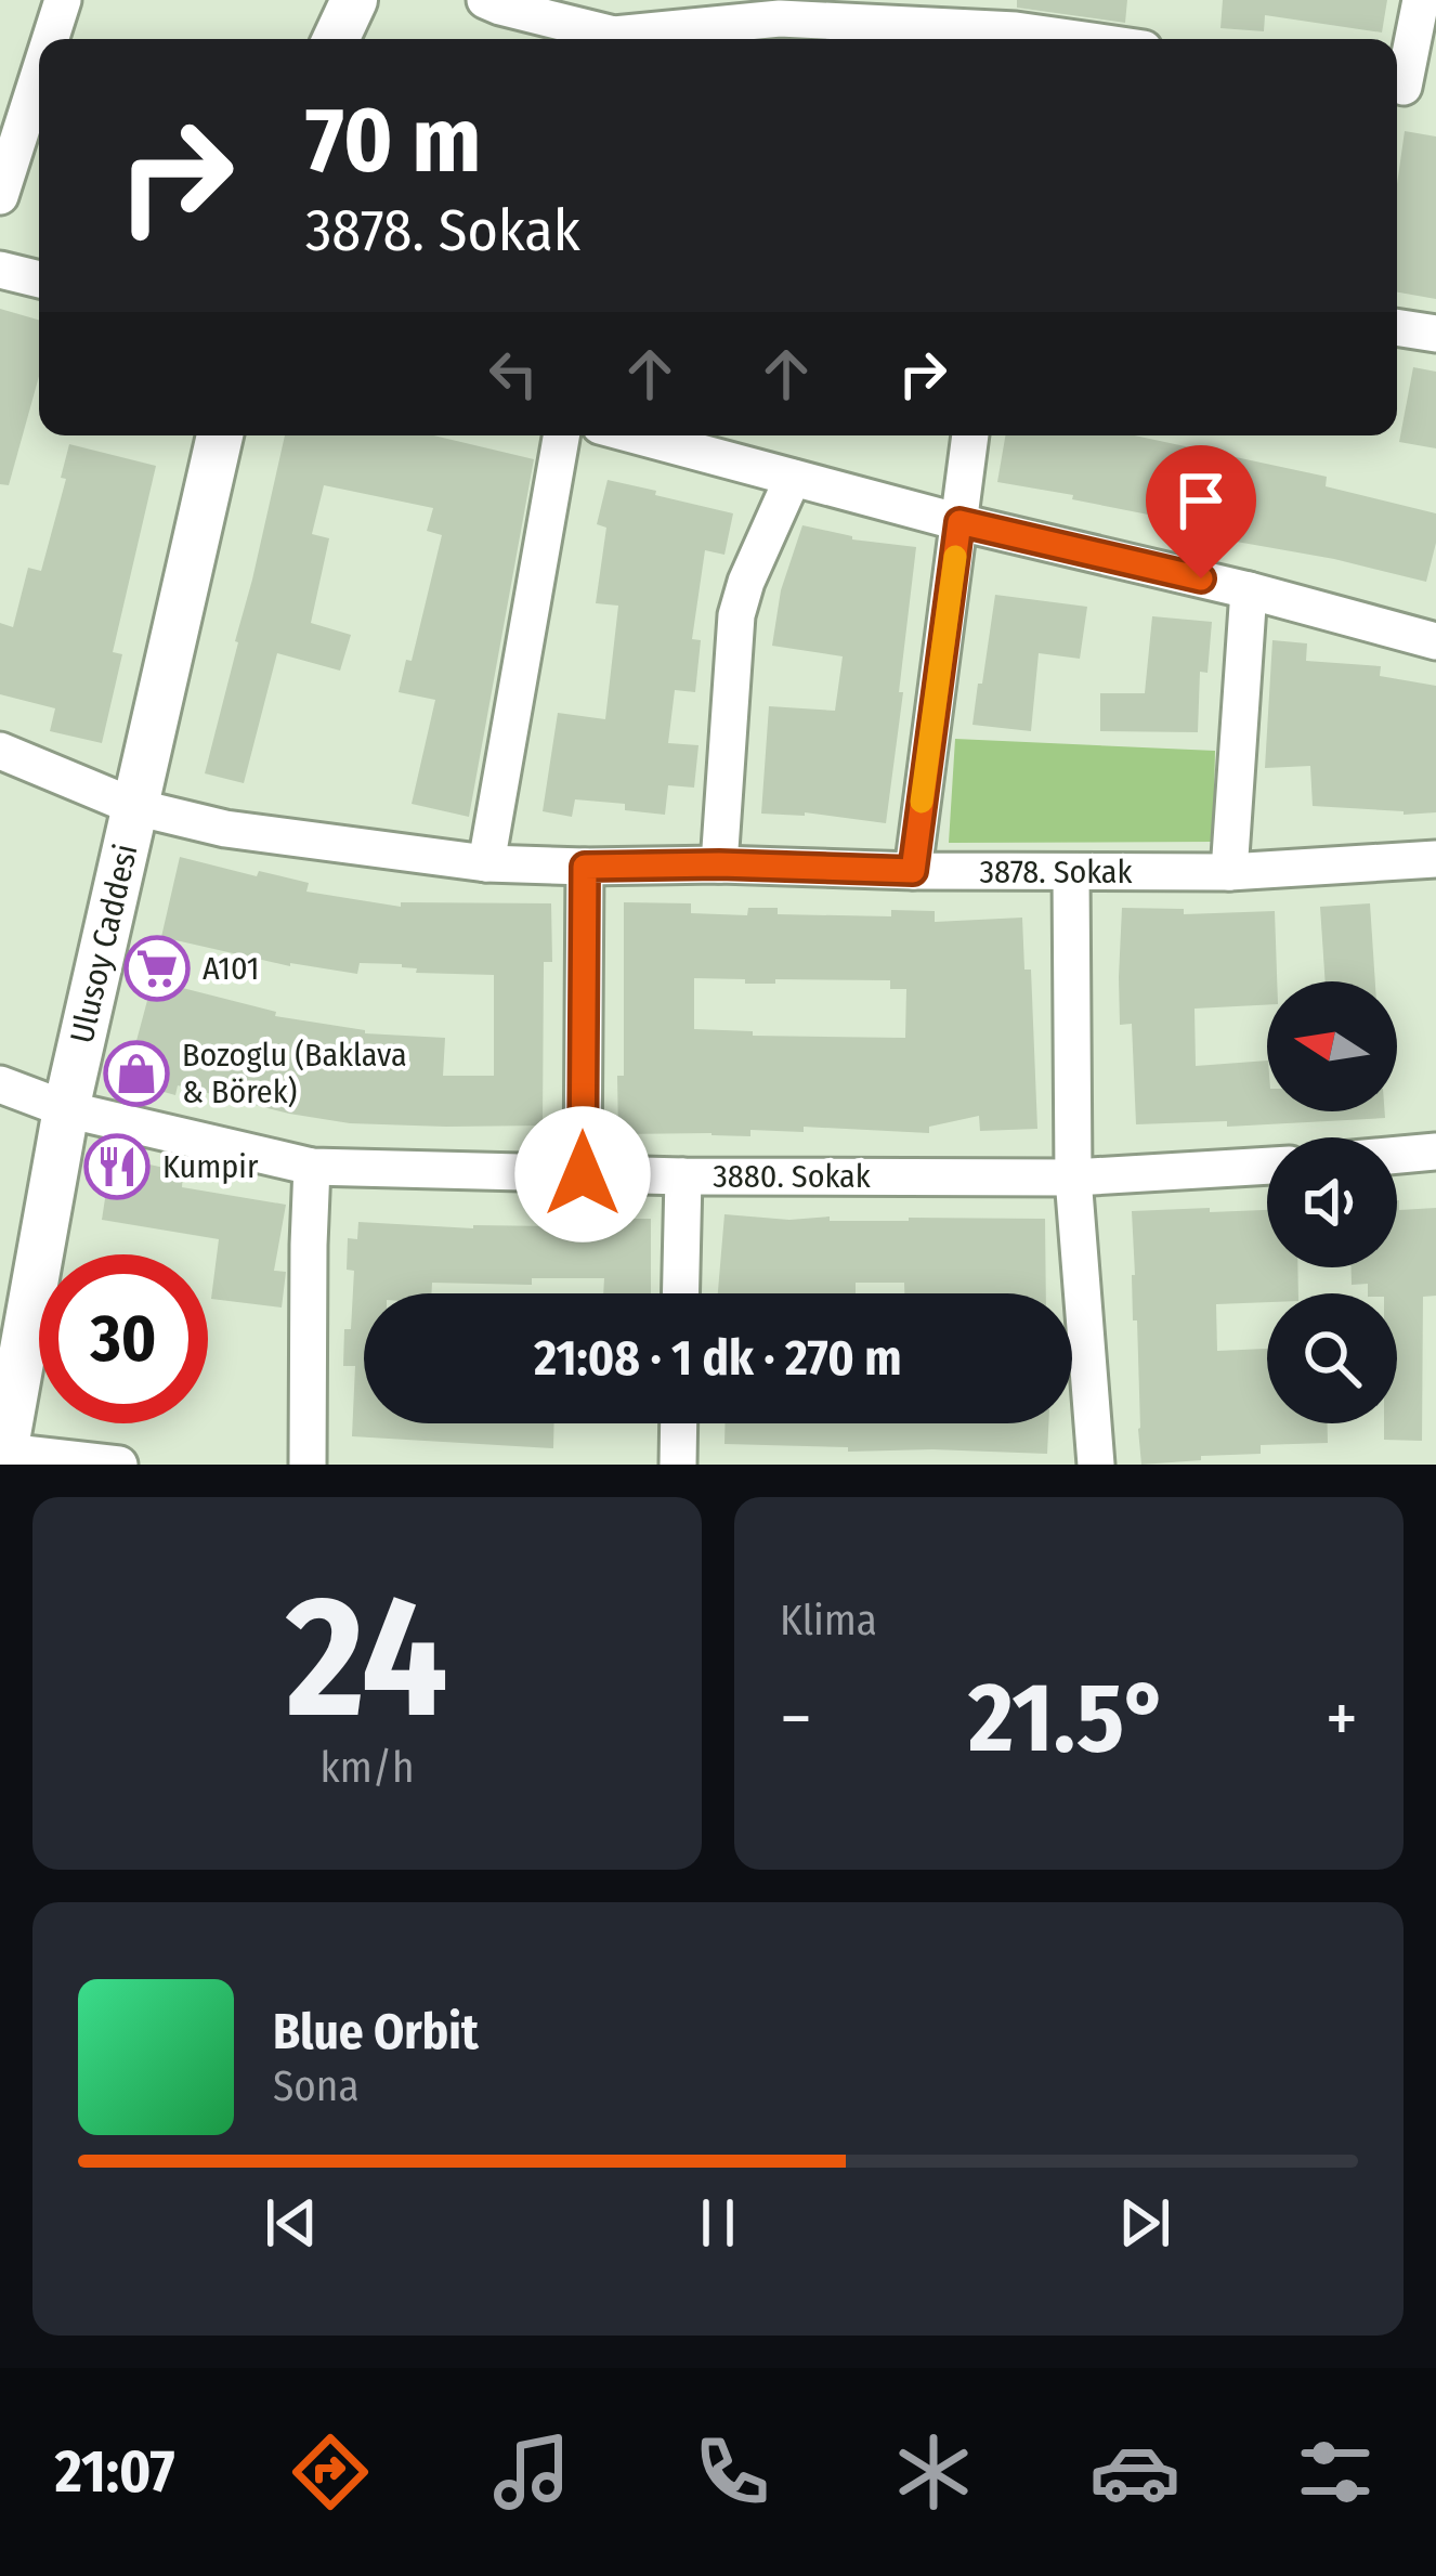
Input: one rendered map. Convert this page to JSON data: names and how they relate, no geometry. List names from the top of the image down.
{
  "streets": {
    "street": ["3878. Sokak", "Ulusoy Caddesi", "3880. Sokak"]
  },
  "crossings": [
    ["3878. Sokak", "Ulusoy Caddesi"],
    ["Ulusoy Caddesi", "3880. Sokak"]
  ],
  "places": {
    "supermarket": ["A101"],
    "shop": ["Bozoglu (Baklava & Börek)"],
    "restaurant": ["Kumpir"]
  },
  "north": "left",
  "page": {
    "turn": ["70 m", "3878. Sokak"],
    "limit": "30",
    "trip": "21:08 · 1 dk · 270 m",
    "tile": [
      ["24", "km/h"],
      "Klima"
    ],
    "heat": ["−", "21.5°", "+"],
    "song": ["Blue Orbit", "Sona"],
    "tabs": "21:07"
  }
}
